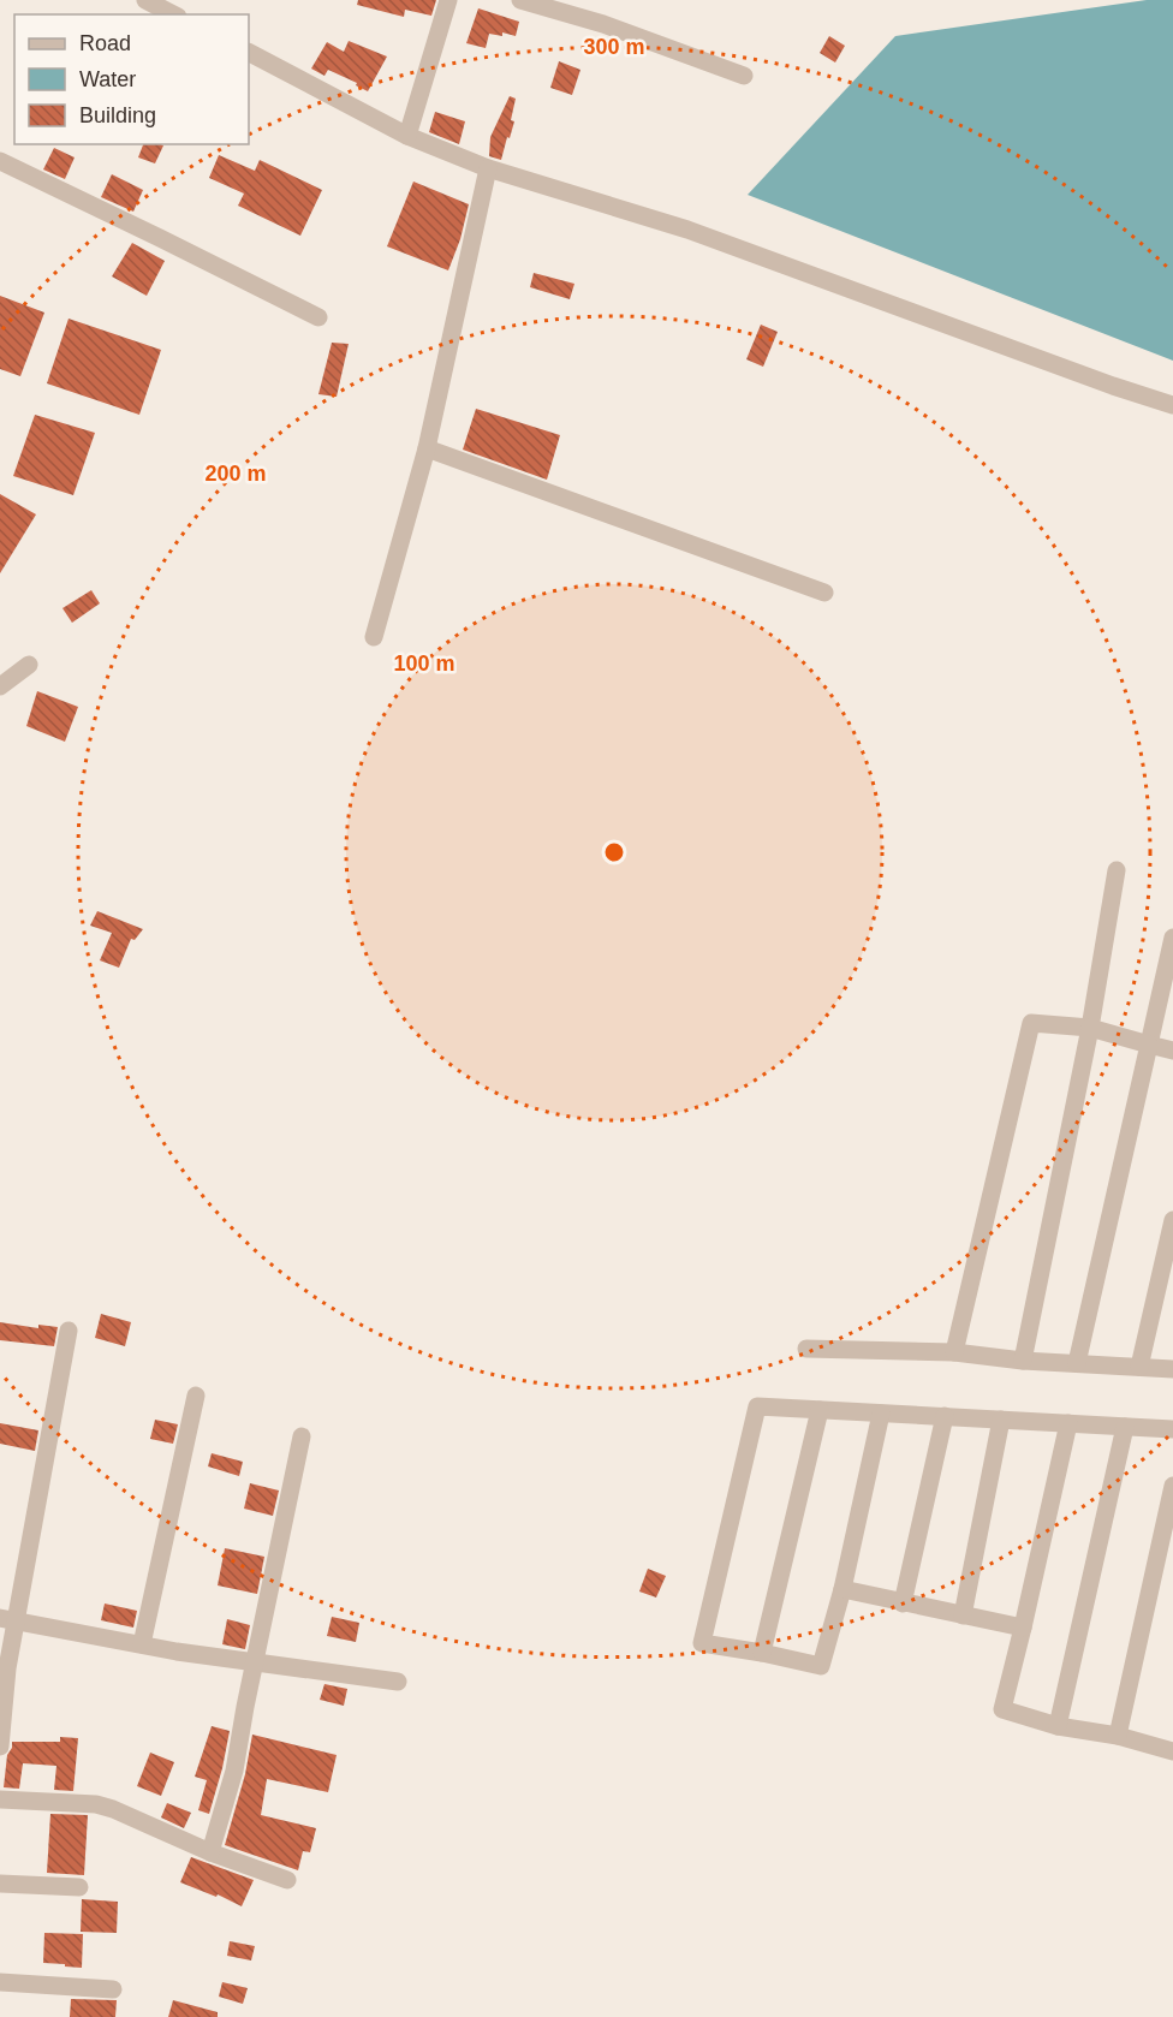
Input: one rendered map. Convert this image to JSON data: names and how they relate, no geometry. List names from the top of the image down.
{
  "legend": ["Road", "Water", "Building"],
  "rings": ["300 m", "200 m", "100 m"]
}
